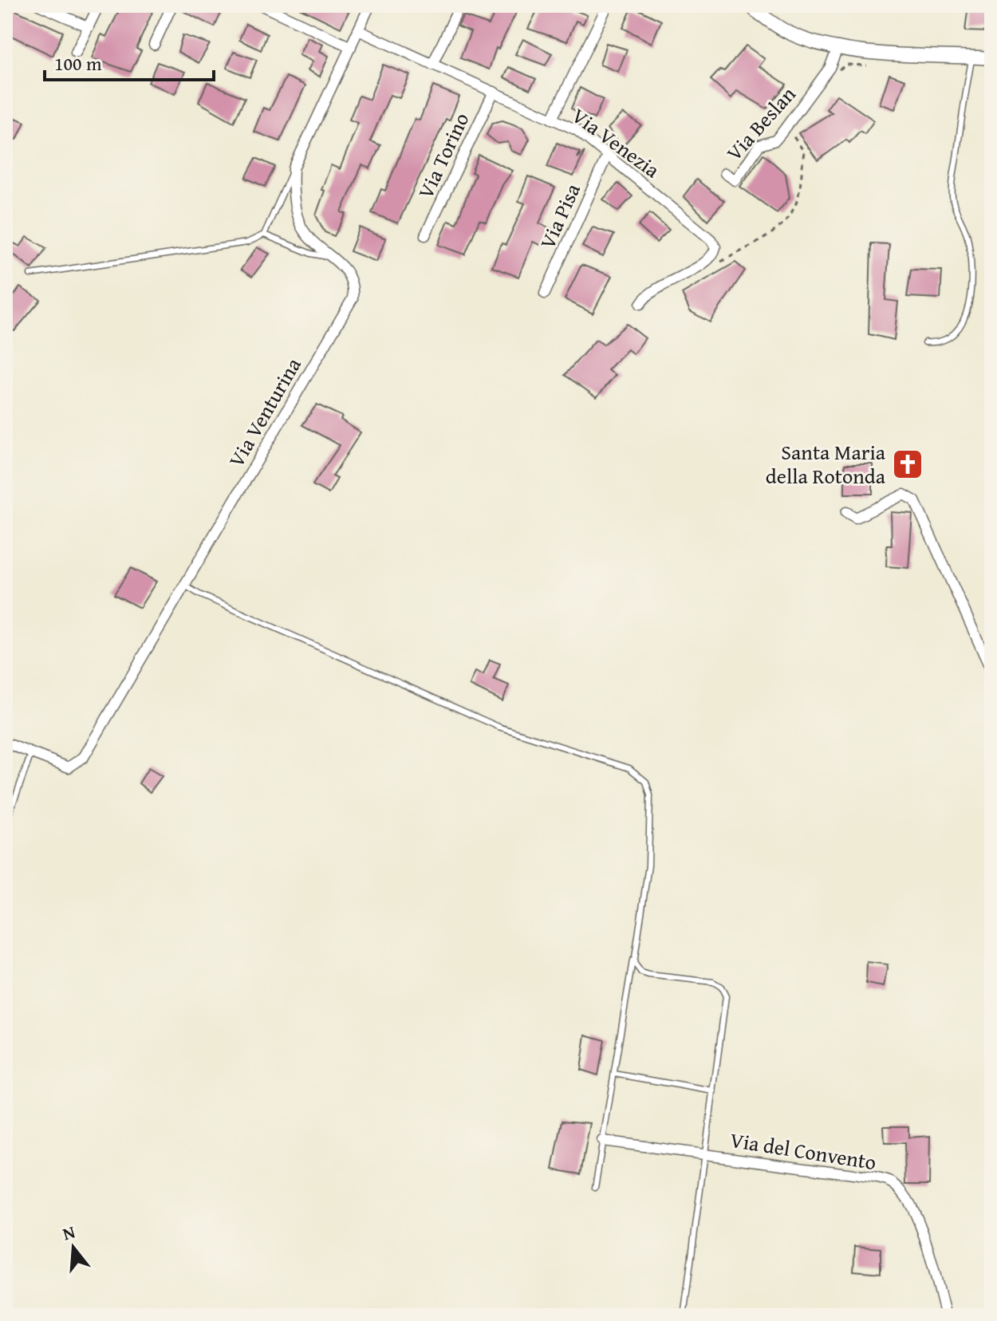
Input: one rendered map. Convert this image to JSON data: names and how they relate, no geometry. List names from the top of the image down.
{
  "streets": {
    "street": [
      "Via Beslan",
      "Via Venezia",
      "Via Torino",
      "Via Pisa",
      "Via Venturina",
      "Via del Convento"
    ]
  },
  "crossings": [
    ["Via Venezia", "Via Torino"],
    ["Via Venezia", "Via Pisa"],
    ["Via Venezia", "Via Venturina"]
  ],
  "places": {
    "church": ["Santa Maria della Rotonda"]
  },
  "scale_bar": "100 m",
  "north": "top"
}
